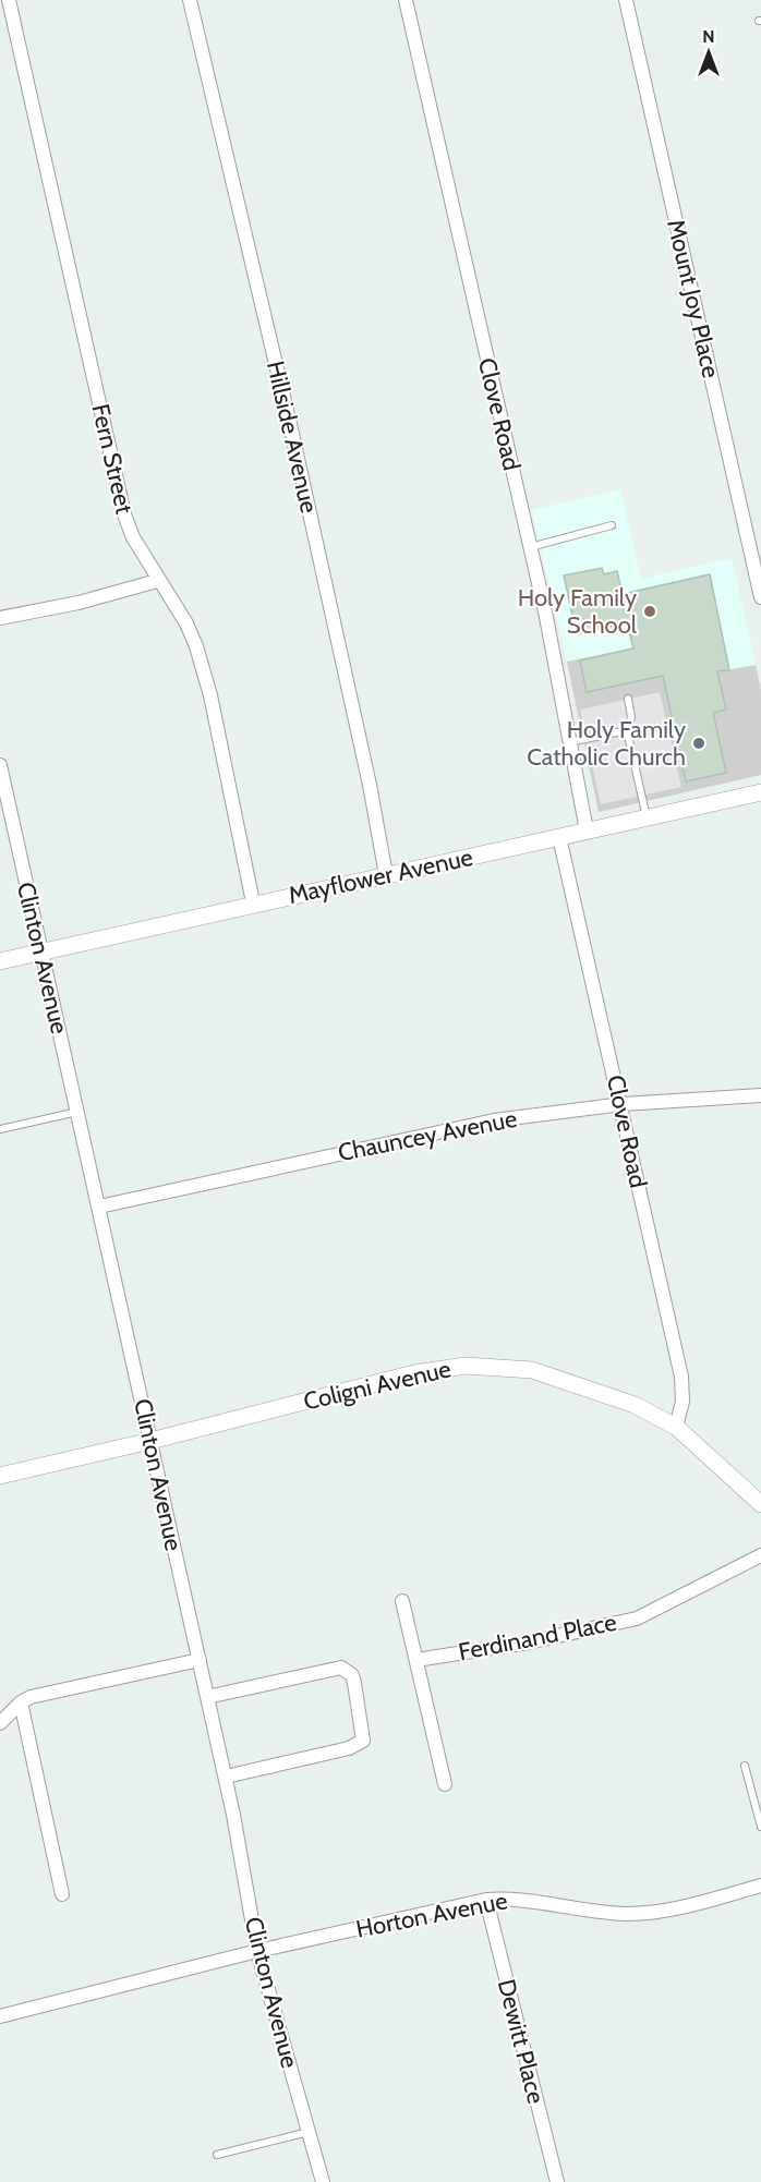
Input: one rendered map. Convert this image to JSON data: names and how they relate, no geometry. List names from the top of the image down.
{
  "streets": {
    "street": [
      "Mount Joy Place",
      "Clove Road",
      "Hillside Avenue",
      "Fern Street",
      "Mayflower Avenue",
      "Clinton Avenue",
      "Chauncey Avenue",
      "Coligni Avenue",
      "Ferdinand Place",
      "Horton Avenue",
      "Dewitt Place"
    ]
  },
  "crossings": [
    ["Clove Road", "Mayflower Avenue"],
    ["Clove Road", "Chauncey Avenue"],
    ["Clove Road", "Coligni Avenue"],
    ["Hillside Avenue", "Mayflower Avenue"],
    ["Fern Street", "Mayflower Avenue"],
    ["Mayflower Avenue", "Clinton Avenue"],
    ["Clinton Avenue", "Chauncey Avenue"],
    ["Clinton Avenue", "Coligni Avenue"],
    ["Clinton Avenue", "Horton Avenue"],
    ["Horton Avenue", "Dewitt Place"]
  ],
  "places": ["Holy Family School", "Holy Family Catholic Church"],
  "north": "top"
}
